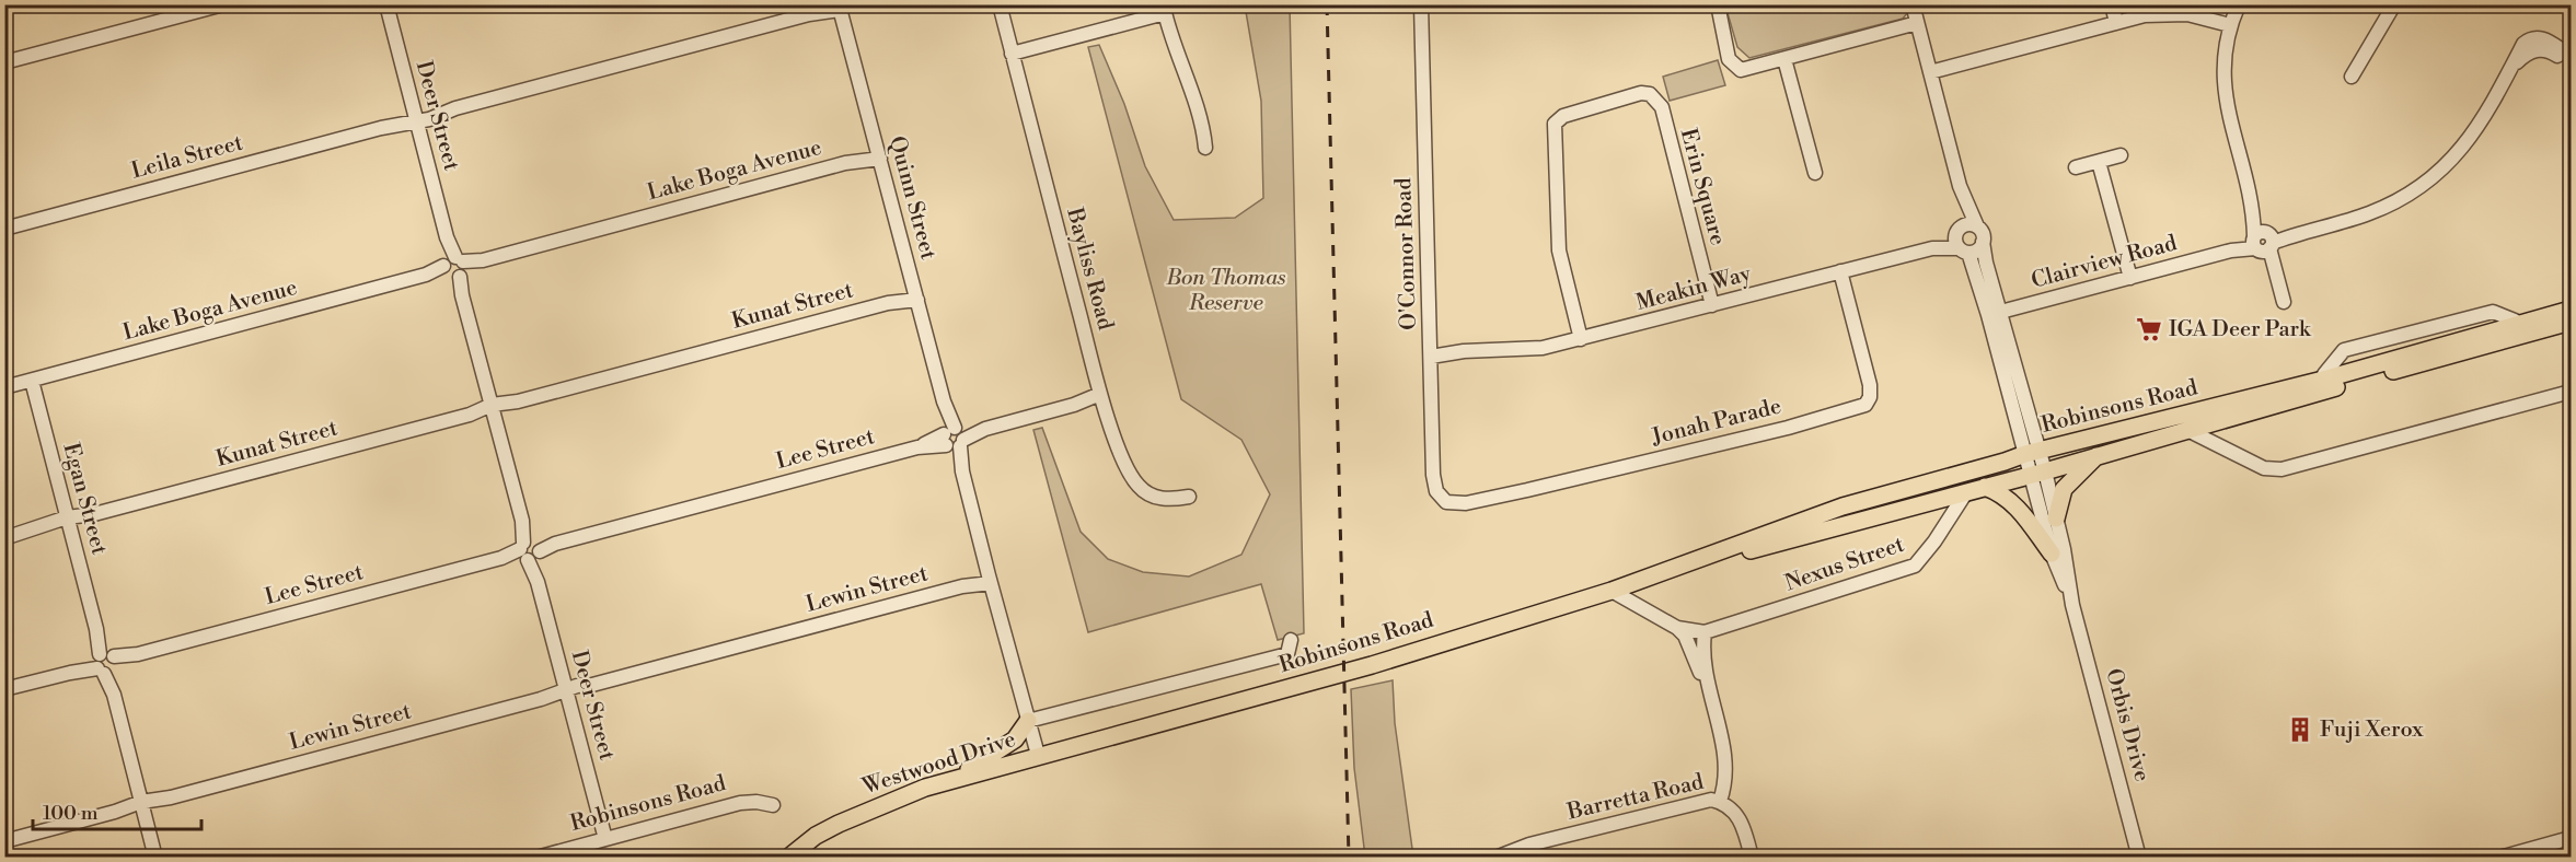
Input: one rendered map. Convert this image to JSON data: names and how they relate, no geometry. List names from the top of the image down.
{
  "streets": {
    "main road": ["Robinsons Road", "Westwood Drive"],
    "street": [
      "Deer Street",
      "Leila Street",
      "Lake Boga Avenue",
      "Erin Square",
      "Quinn Street",
      "O'Connor Road",
      "Clairview Road",
      "Bayliss Road",
      "Meakin Way",
      "Kunat Street",
      "Jonah Parade",
      "Lee Street",
      "Egan Street",
      "Nexus Street",
      "Lewin Street",
      "Orbis Drive",
      "Barretta Road"
    ]
  },
  "crossings": [
    ["Deer Street", "Leila Street"],
    ["Deer Street", "Lake Boga Avenue"],
    ["Deer Street", "Kunat Street"],
    ["Deer Street", "Robinsons Road"],
    ["Deer Street", "Lee Street"],
    ["Deer Street", "Lewin Street"],
    ["Leila Street", "Quinn Street"],
    ["Lake Boga Avenue", "Quinn Street"],
    ["Lake Boga Avenue", "Egan Street"],
    ["Erin Square", "Meakin Way"],
    ["Quinn Street", "Kunat Street"],
    ["Quinn Street", "Robinsons Road"],
    ["Quinn Street", "Lee Street"],
    ["Quinn Street", "Lewin Street"],
    ["Quinn Street", "Westwood Drive"],
    ["O'Connor Road", "Meakin Way"],
    ["O'Connor Road", "Jonah Parade"],
    ["Bayliss Road", "Lee Street"],
    ["Meakin Way", "Jonah Parade"],
    ["Kunat Street", "Egan Street"],
    ["Robinsons Road", "Nexus Street"],
    ["Robinsons Road", "Orbis Drive"],
    ["Robinsons Road", "Westwood Drive"],
    ["Lee Street", "Egan Street"],
    ["Egan Street", "Lewin Street"],
    ["Nexus Street", "Barretta Road"]
  ],
  "parks": ["Bon Thomas Reserve"],
  "places": {
    "supermarket": ["IGA Deer Park"],
    "building": ["Fuji Xerox"]
  },
  "scale_bar": "100 m"
}
